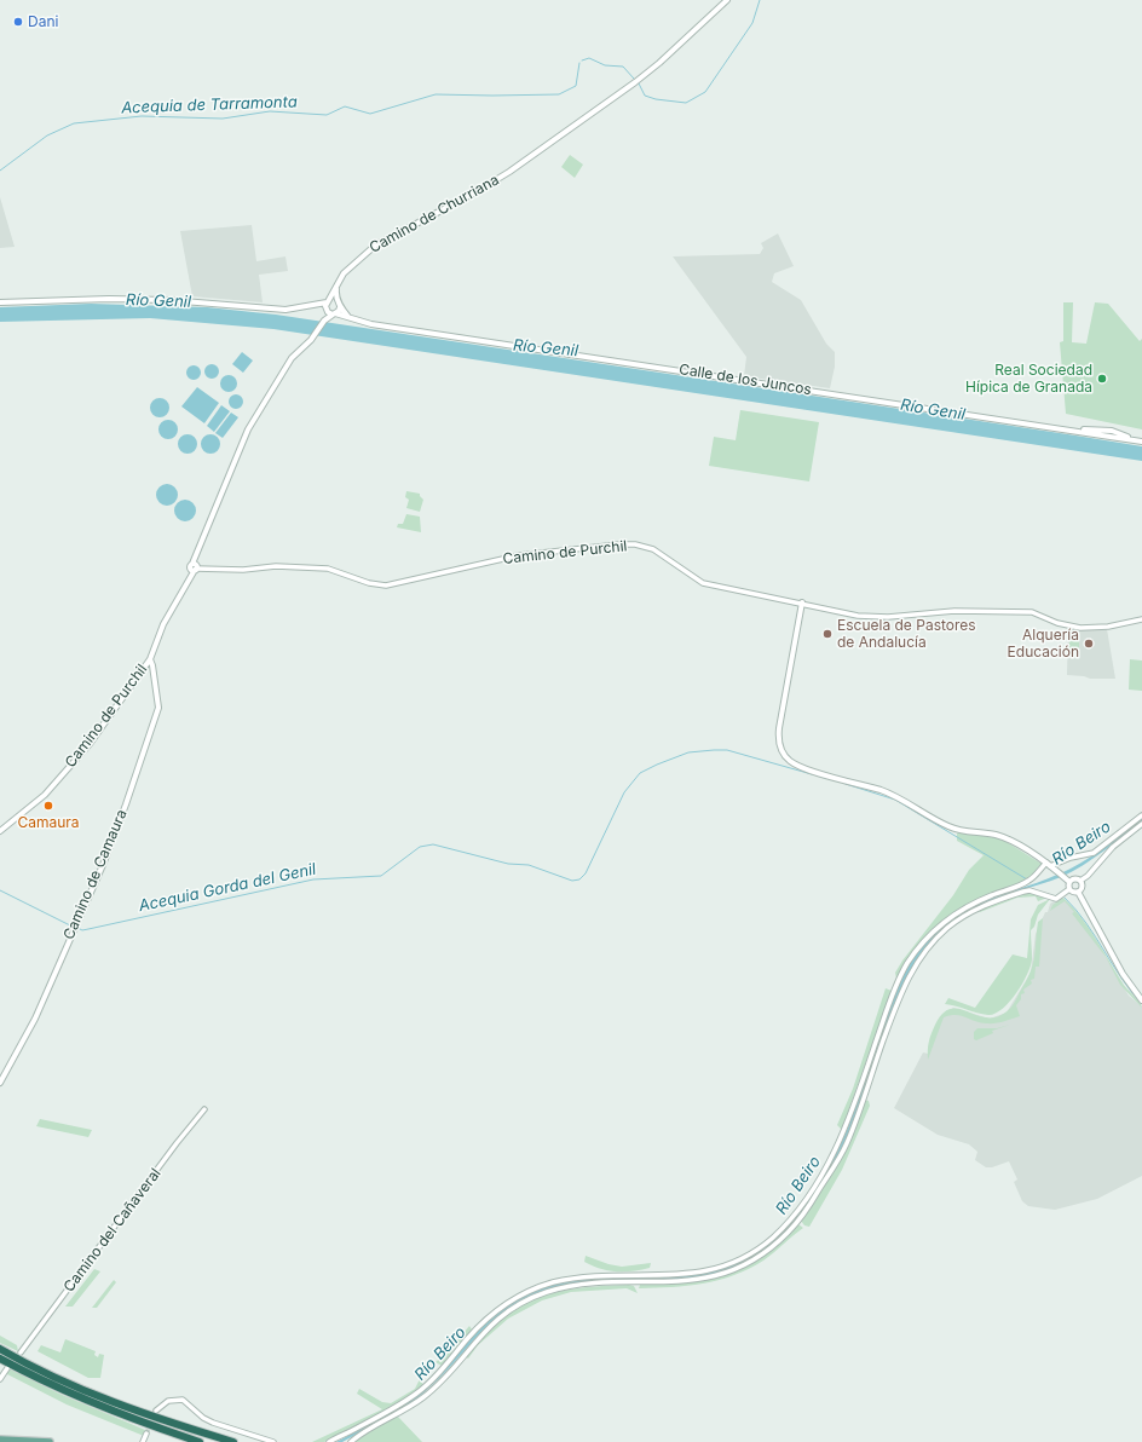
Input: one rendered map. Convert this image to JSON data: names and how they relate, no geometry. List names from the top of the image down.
{
  "streets": {
    "street": [
      "Camino de Churriana",
      "Calle de los Juncos",
      "Camino de Purchil",
      "Camino de Camaura",
      "Camino del Cañaveral"
    ]
  },
  "crossings": [
    ["Camino de Churriana", "Calle de los Juncos"],
    ["Camino de Churriana", "Camino de Purchil"],
    ["Camino de Purchil", "Camino de Camaura"]
  ],
  "water": [
    "Acequia de Tarramonta",
    "Río Genil",
    "Río Beiro",
    "Acequia Gorda del Genil"
  ],
  "places": [
    "Dani",
    "Real Sociedad Hípica de Granada",
    "Escuela de Pastores de Andalucía",
    "Alquería Educación",
    "Camaura"
  ]
}
